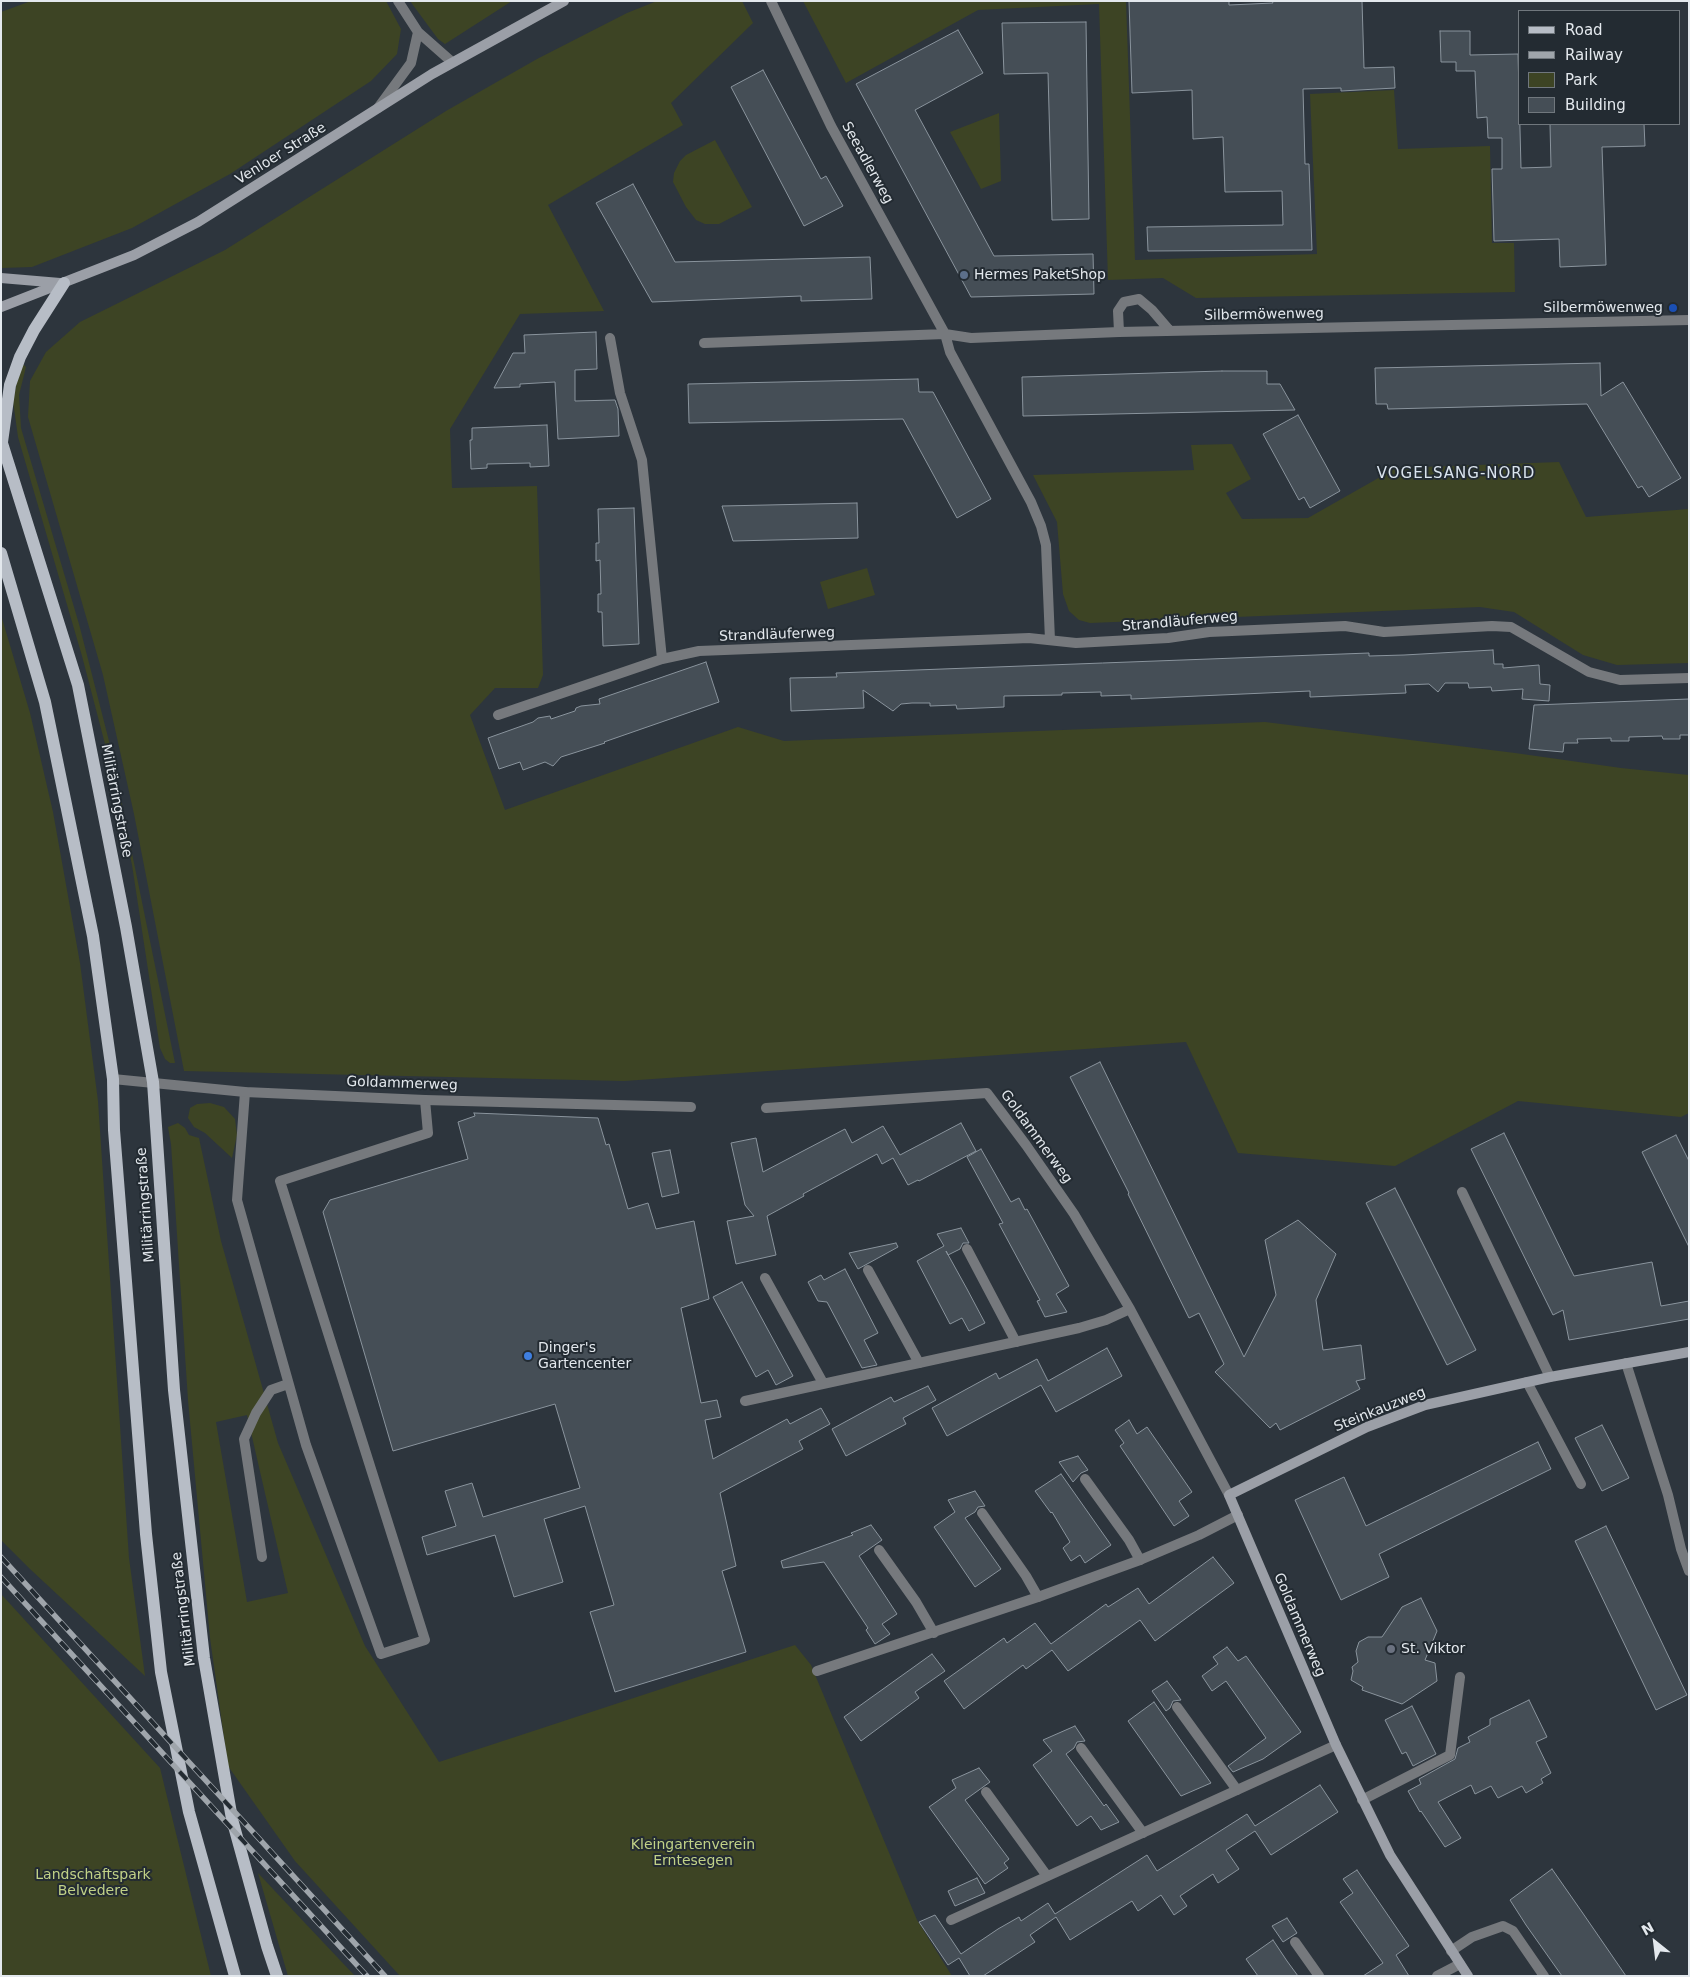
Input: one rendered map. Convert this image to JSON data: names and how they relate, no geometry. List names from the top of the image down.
{
  "streets": {
    "main road": ["Militärringstraße"],
    "street": [
      "Venloer Straße",
      "Seeadlerweg",
      "Silbermöwenweg",
      "Strandläuferweg",
      "Goldammerweg",
      "Steinkauzweg"
    ]
  },
  "crossings": [
    ["Seeadlerweg", "Silbermöwenweg"],
    ["Seeadlerweg", "Strandläuferweg"],
    ["Militärringstraße", "Goldammerweg"],
    ["Goldammerweg", "Steinkauzweg"]
  ],
  "districts": ["VOGELSANG-NORD"],
  "parks": ["Kleingartenverein Erntesegen", "Landschaftspark Belvedere"],
  "places": [
    "Hermes PaketShop",
    "Silbermöwenweg",
    "Dinger's Gartencenter",
    "St. Viktor"
  ],
  "legend": [
    "Road",
    "Railway",
    "Park",
    "Building"
  ],
  "north": "top left"
}
